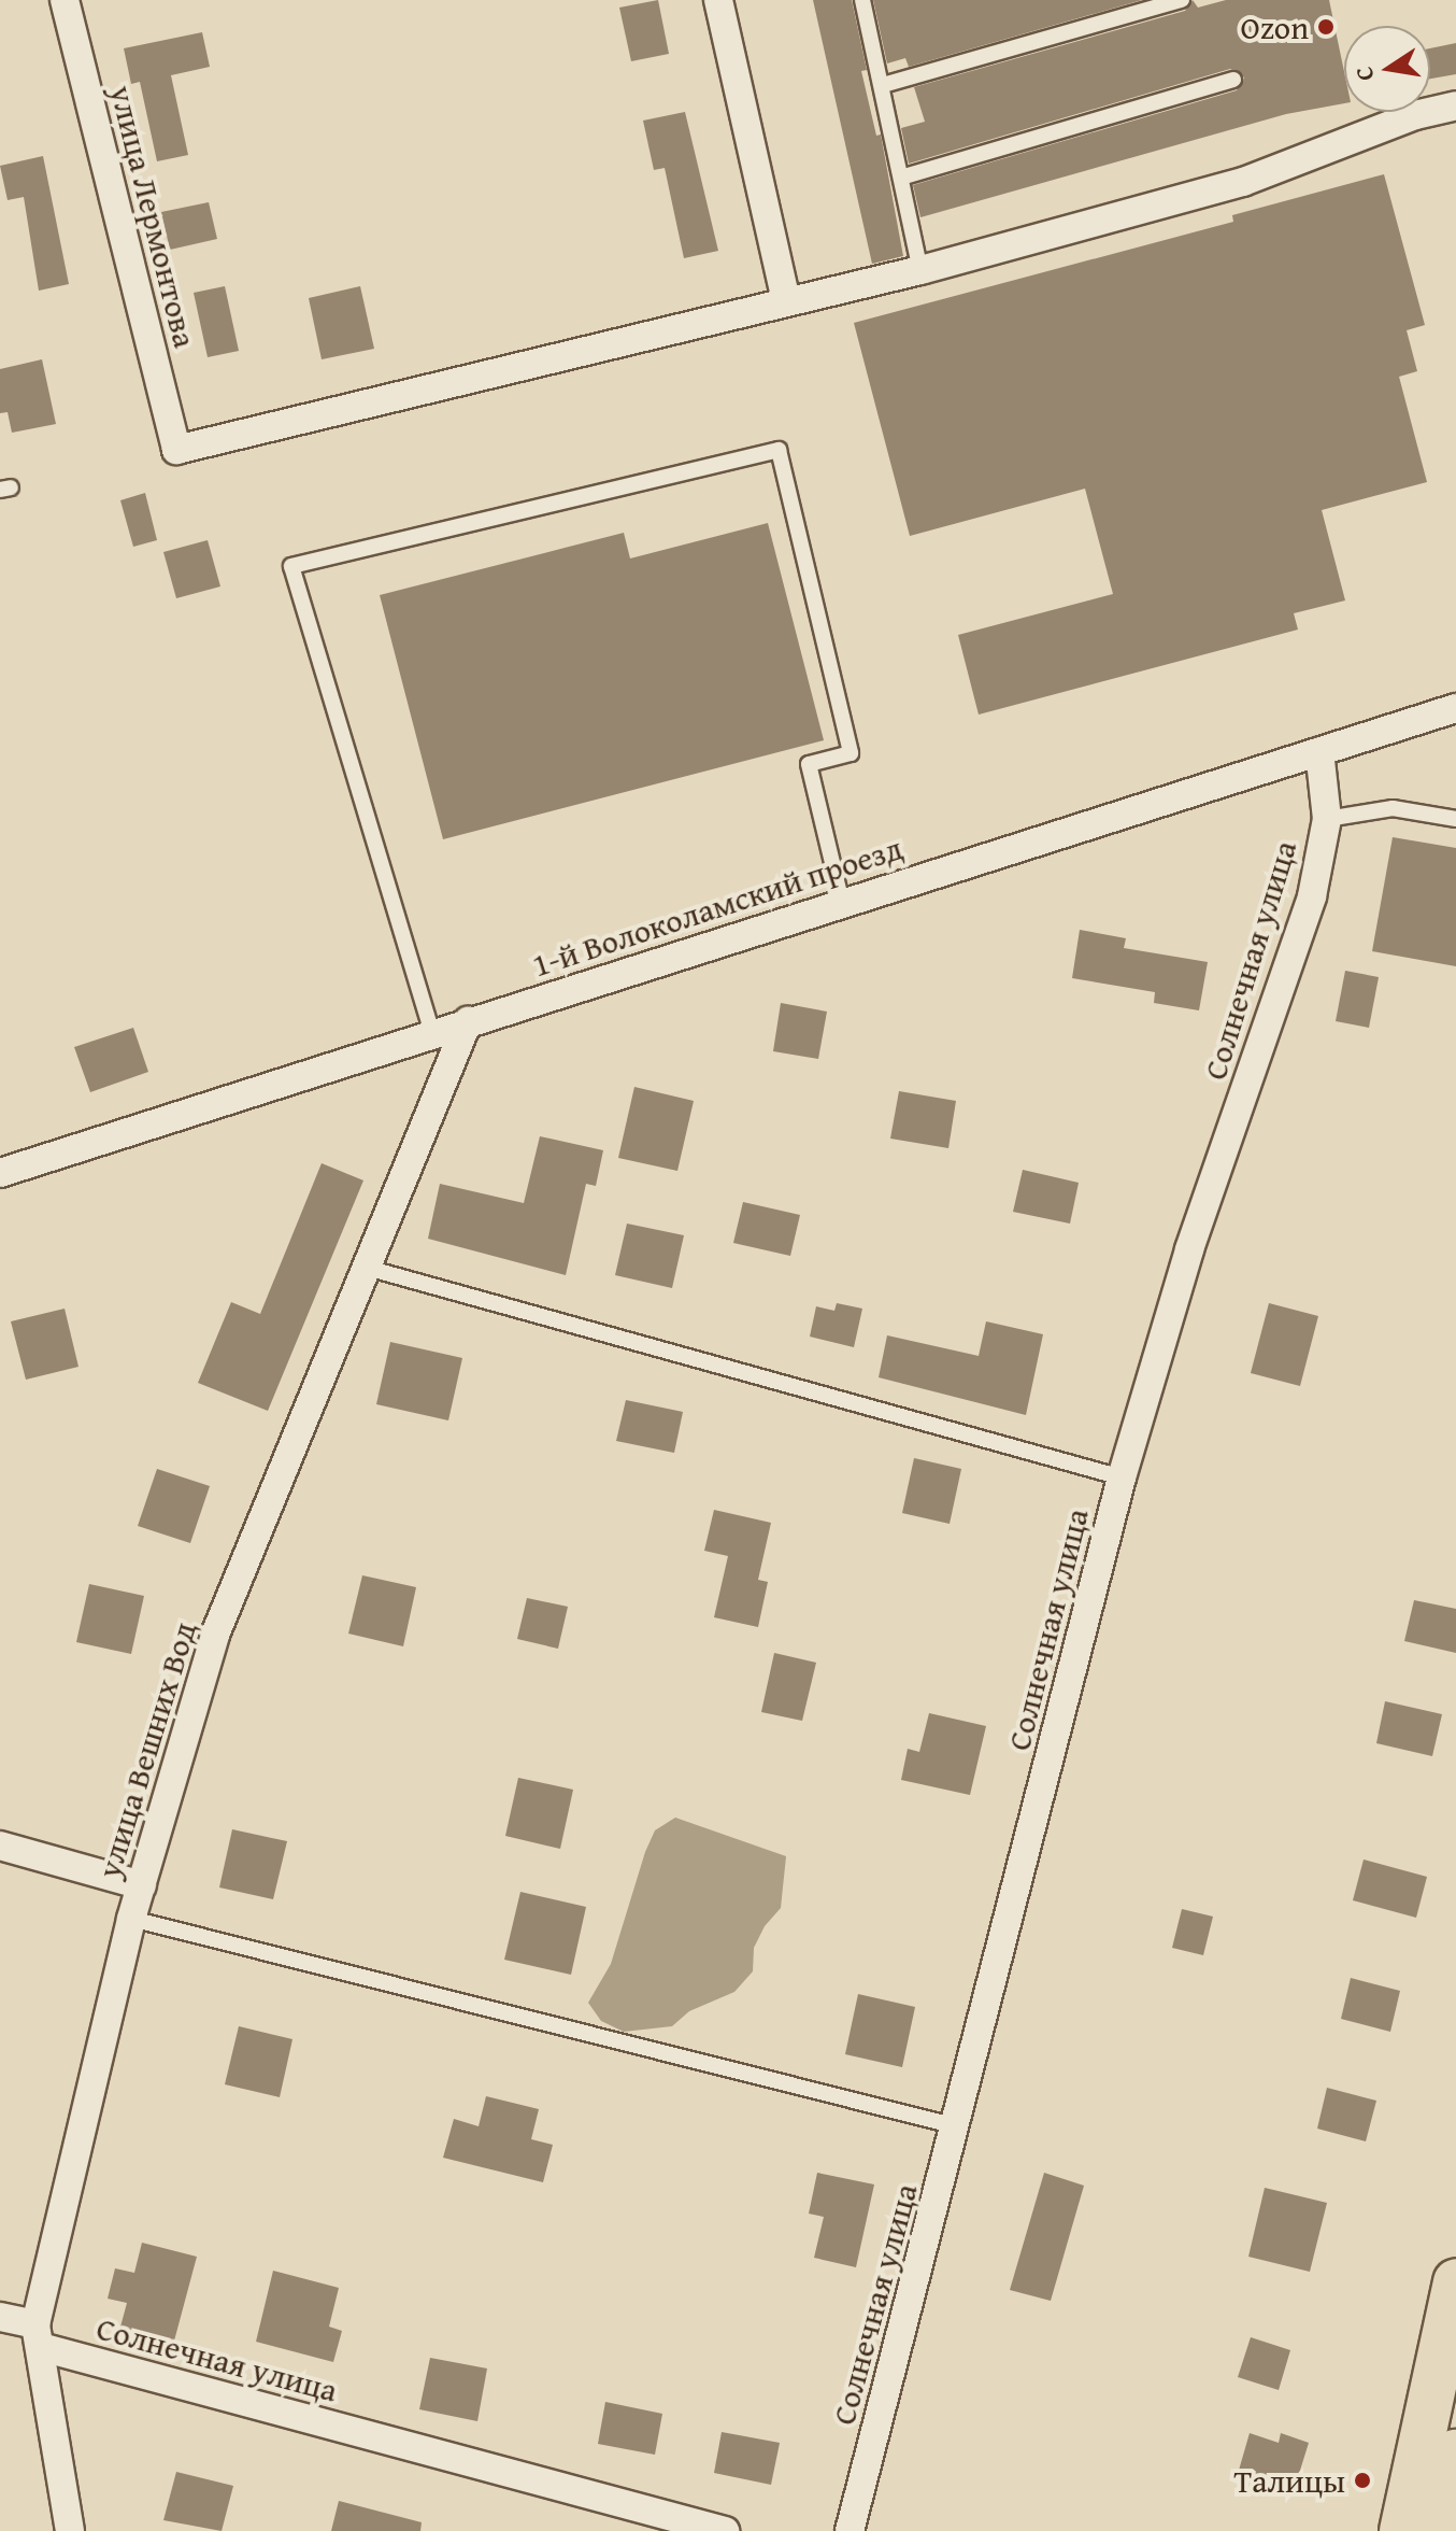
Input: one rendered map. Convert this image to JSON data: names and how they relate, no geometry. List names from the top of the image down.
{
  "streets": {
    "street": [
      "улица Лермонтова",
      "1-й Волоколамский проезд",
      "Солнечная улица",
      "улица Вешних Вод"
    ]
  },
  "crossings": [
    ["1-й Волоколамский проезд", "Солнечная улица"],
    ["1-й Волоколамский проезд", "улица Вешних Вод"],
    ["Солнечная улица", "улица Вешних Вод"]
  ],
  "places": ["Ozon", "Талицы"],
  "north": "left"
}
